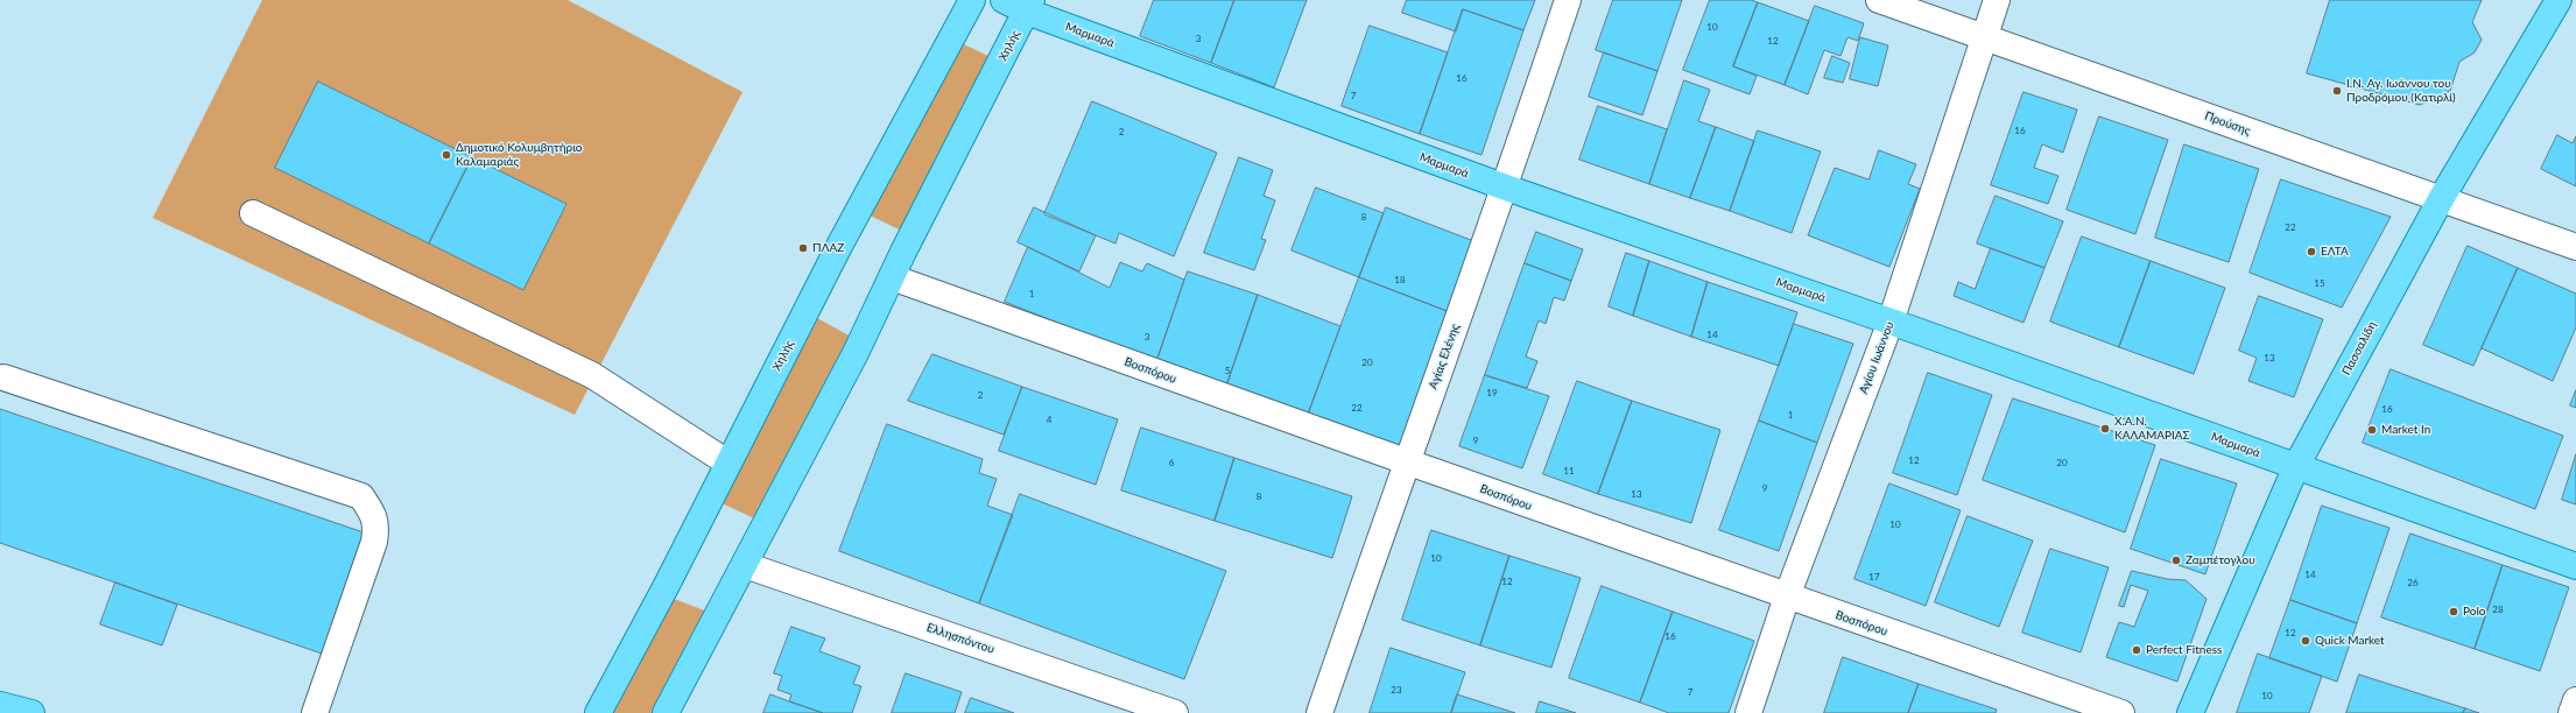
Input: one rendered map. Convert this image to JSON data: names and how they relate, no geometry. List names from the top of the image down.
{
  "streets": {
    "main road": ["Μαρμαρά", "Χηλής", "Πασσαλίδη"],
    "street": [
      "Προύσης",
      "Αγίας Ελένης",
      "Αγίου Ιωάννου",
      "Βοσπόρου",
      "Ελλησπόντου"
    ]
  },
  "crossings": [
    ["Μαρμαρά", "Χηλής"],
    ["Μαρμαρά", "Πασσαλίδη"],
    ["Μαρμαρά", "Αγίας Ελένης"],
    ["Μαρμαρά", "Αγίου Ιωάννου"],
    ["Χηλής", "Βοσπόρου"],
    ["Χηλής", "Ελλησπόντου"],
    ["Προύσης", "Πασσαλίδη"],
    ["Προύσης", "Αγίου Ιωάννου"],
    ["Αγίας Ελένης", "Βοσπόρου"],
    ["Αγίου Ιωάννου", "Βοσπόρου"]
  ],
  "places": [
    "Ι.Ν. Αγ. Ιωάννου του Προδρόμου (Κατιρλί)",
    "Δημοτικό Κολυμβητήριο Καλαμαριάς",
    "ΠΛΑΖ",
    "ΕΛΤΑ",
    "Χ.Α.Ν. ΚΑΛΑΜΑΡΙΑΣ",
    "Market In",
    "Ζαμπέτογλου",
    "Polo",
    "Quick Market",
    "Perfect Fitness"
  ],
  "house_numbers": [
    "10",
    "3",
    "12",
    "16",
    "7",
    "16",
    "2",
    "8",
    "22",
    "18",
    "15",
    "1",
    "14",
    "3",
    "13",
    "20",
    "5",
    "19",
    "2",
    "22",
    "16",
    "1",
    "4",
    "9",
    "12",
    "6",
    "20",
    "11",
    "9",
    "13",
    "8",
    "10",
    "10",
    "14",
    "17",
    "12",
    "26",
    "28",
    "12",
    "16",
    "23",
    "7",
    "10"
  ]
}
